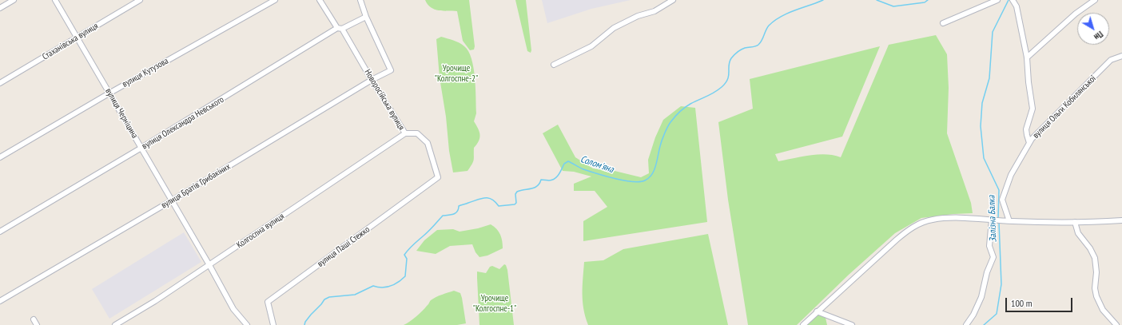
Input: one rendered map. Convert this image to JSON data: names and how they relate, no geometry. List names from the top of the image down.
{
  "streets": {
    "street": [
      "Стаханівська вулиця",
      "вулиця Кутузова",
      "Новоросійська вулиця",
      "вулиця Ольги Кобилянської",
      "вулиця Черніцина",
      "вулиця Олександра Невського",
      "вулиця Братів Грибакіних",
      "Колгоспна вулиця",
      "вулиця Паші Стежко"
    ]
  },
  "crossings": [
    ["Стаханівська вулиця", "вулиця Черніцина"],
    ["вулиця Кутузова", "вулиця Черніцина"],
    ["Новоросійська вулиця", "вулиця Олександра Невського"],
    ["Новоросійська вулиця", "вулиця Братів Грибакіних"],
    ["Новоросійська вулиця", "Колгоспна вулиця"],
    ["Новоросійська вулиця", "вулиця Паші Стежко"],
    ["вулиця Черніцина", "вулиця Олександра Невського"],
    ["вулиця Черніцина", "вулиця Братів Грибакіних"],
    ["вулиця Черніцина", "Колгоспна вулиця"],
    ["вулиця Олександра Невського", "вулиця Братів Грибакіних"]
  ],
  "water": ["Солом'яна", "Залізна Балка"],
  "parks": ["Урочище \"Колгоспне-2\"", "Урочище \"Колгоспне-1\""],
  "scale_bar": "100 m",
  "north": "bottom right"
}
